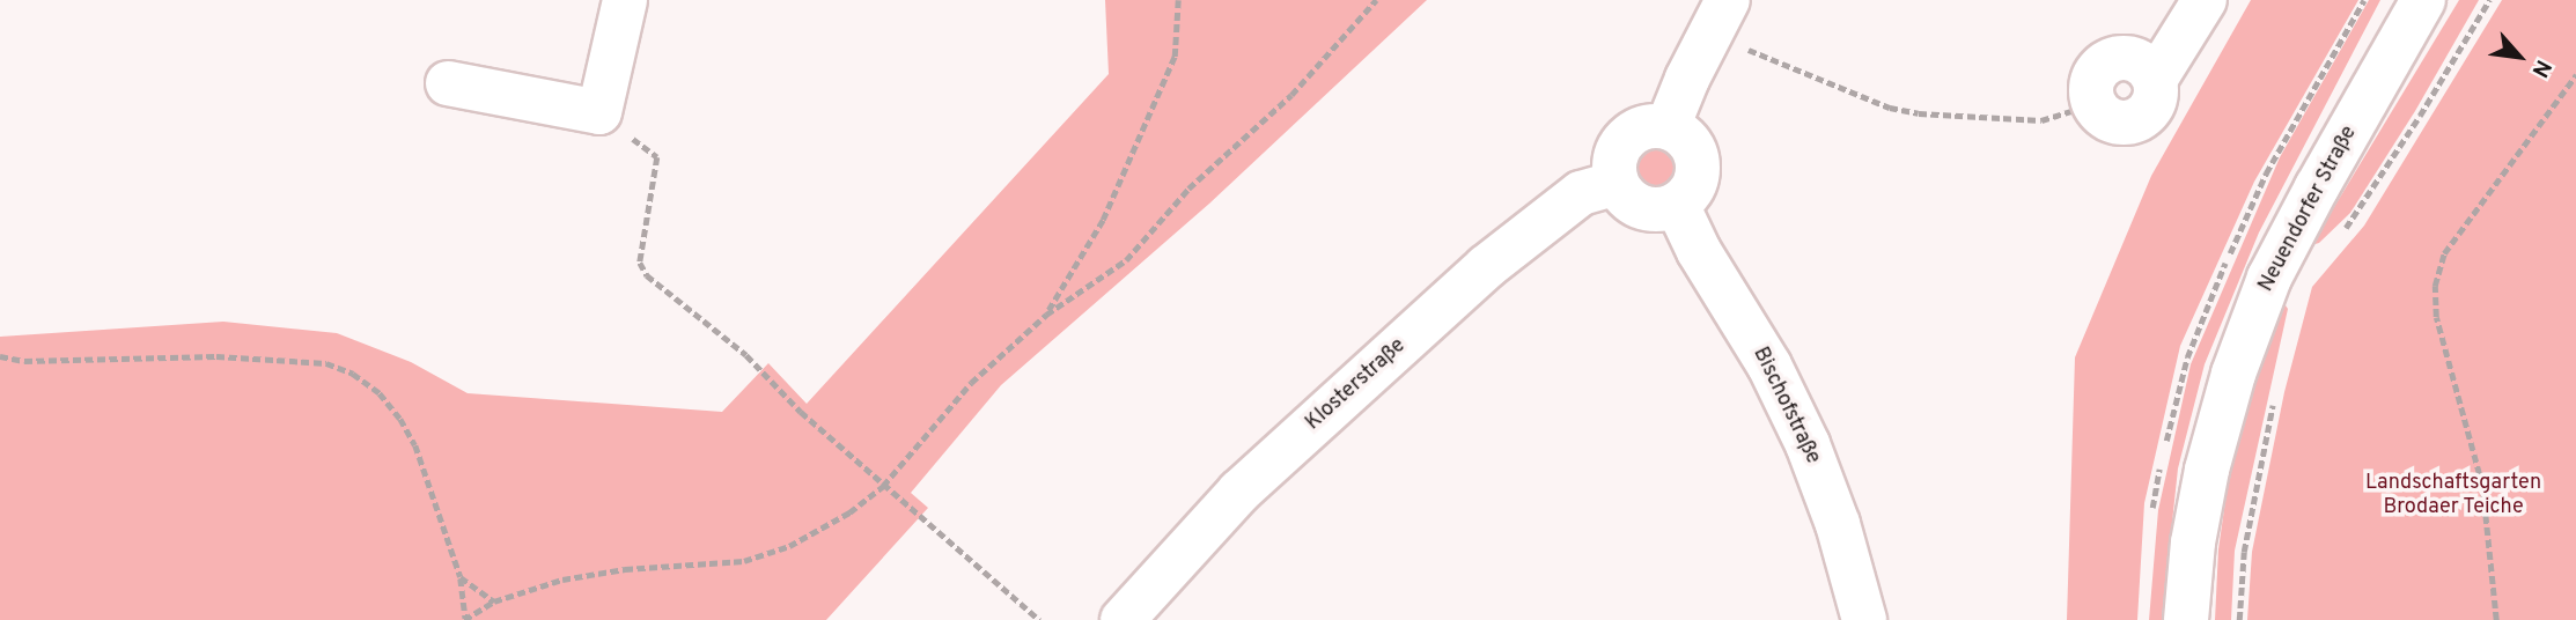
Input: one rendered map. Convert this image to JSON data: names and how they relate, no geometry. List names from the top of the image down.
{
  "streets": {
    "street": ["Neuendorfer Straße", "Klosterstraße", "Bischofstraße"]
  },
  "crossings": [
    ["Klosterstraße", "Bischofstraße"]
  ],
  "parks": ["Landschaftsgarten Brodaer Teiche"],
  "north": "bottom right"
}
